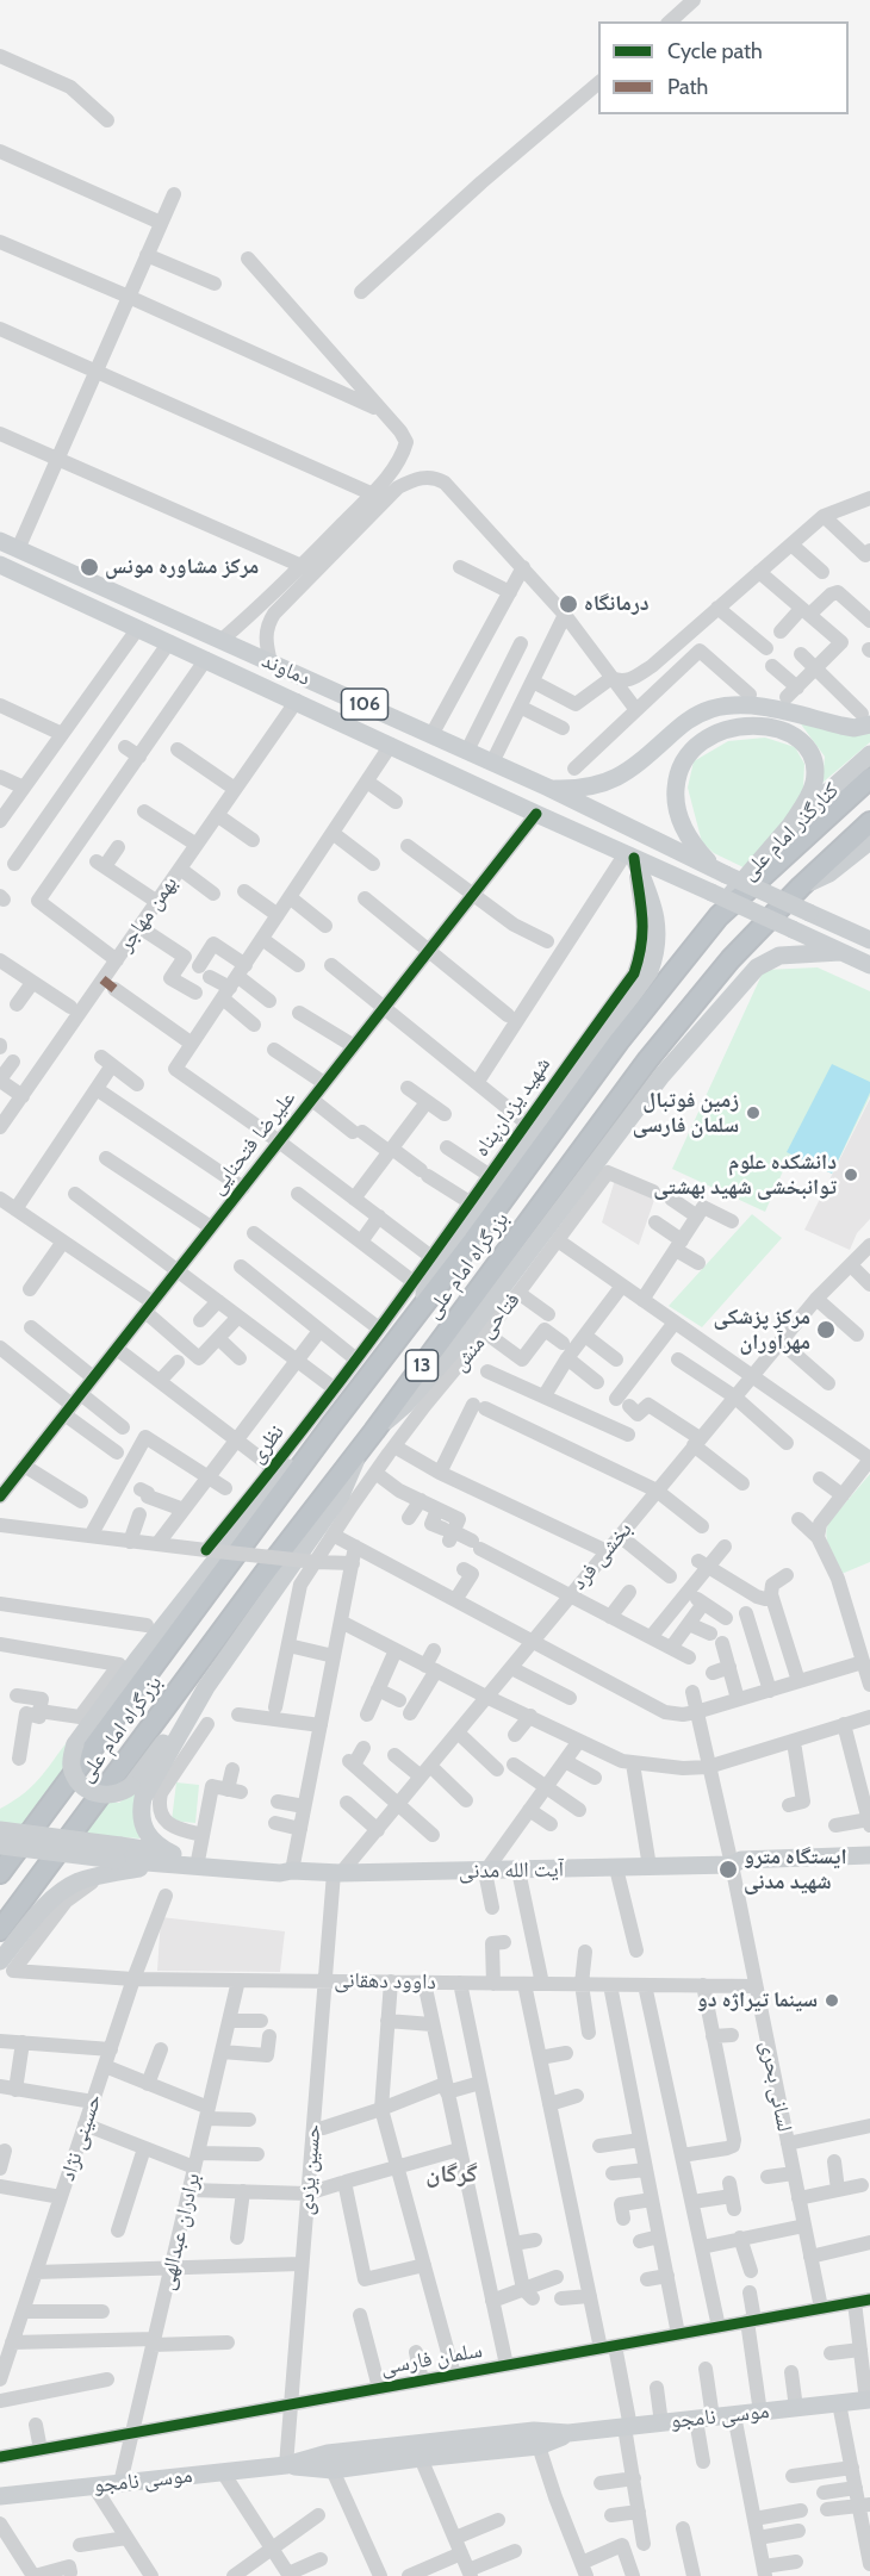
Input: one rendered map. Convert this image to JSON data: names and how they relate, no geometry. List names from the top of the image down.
{
  "streets": {
    "highway": ["بزرگراه امام علی", "13"],
    "main road": [
      "دماوند",
      "106",
      "کنارگذر امام علی",
      "آیت الله مدنی",
      "موسی نامجو"
    ],
    "street": [
      "بهمن مهاجر",
      "شهید یزدان‌پناه",
      "علیرضا فتحنایی",
      "فتاحی منش",
      "نظری",
      "بخشی فرد",
      "داوود دهقانی",
      "لسانی بحری",
      "حسینی نژاد",
      "حسین یزدی",
      "برادران عبدالهی",
      "سلمان فارسی"
    ]
  },
  "crossings": [
    ["دماوند", "106"],
    ["دماوند", "بهمن مهاجر"],
    ["دماوند", "شهید یزدان‌پناه"],
    ["دماوند", "علیرضا فتحنایی"],
    ["کنارگذر امام علی", "بزرگراه امام علی"],
    ["شهید یزدان‌پناه", "نظری"],
    ["بخشی فرد", "آیت الله مدنی"],
    ["بخشی فرد", "حسین یزدی"],
    ["آیت الله مدنی", "لسانی بحری"],
    ["آیت الله مدنی", "حسین یزدی"],
    ["داوود دهقانی", "لسانی بحری"],
    ["داوود دهقانی", "حسینی نژاد"],
    ["داوود دهقانی", "حسین یزدی"],
    ["داوود دهقانی", "برادران عبدالهی"],
    ["لسانی بحری", "سلمان فارسی"],
    ["حسین یزدی", "سلمان فارسی"],
    ["حسین یزدی", "موسی نامجو"],
    ["برادران عبدالهی", "سلمان فارسی"],
    ["برادران عبدالهی", "موسی نامجو"]
  ],
  "districts": ["گرگان"],
  "places": [
    "مرکز مشاوره مونس",
    "درمانگاه",
    "زمین فوتبال سلمان فارسی",
    "دانشکده علوم توانبخشی شهید بهشتی",
    "مرکز پزشکی مهرآوران",
    "ایستگاه مترو شهید مدنی",
    "سینما تیراژه دو"
  ],
  "legend": ["Cycle path", "Path"]
}
